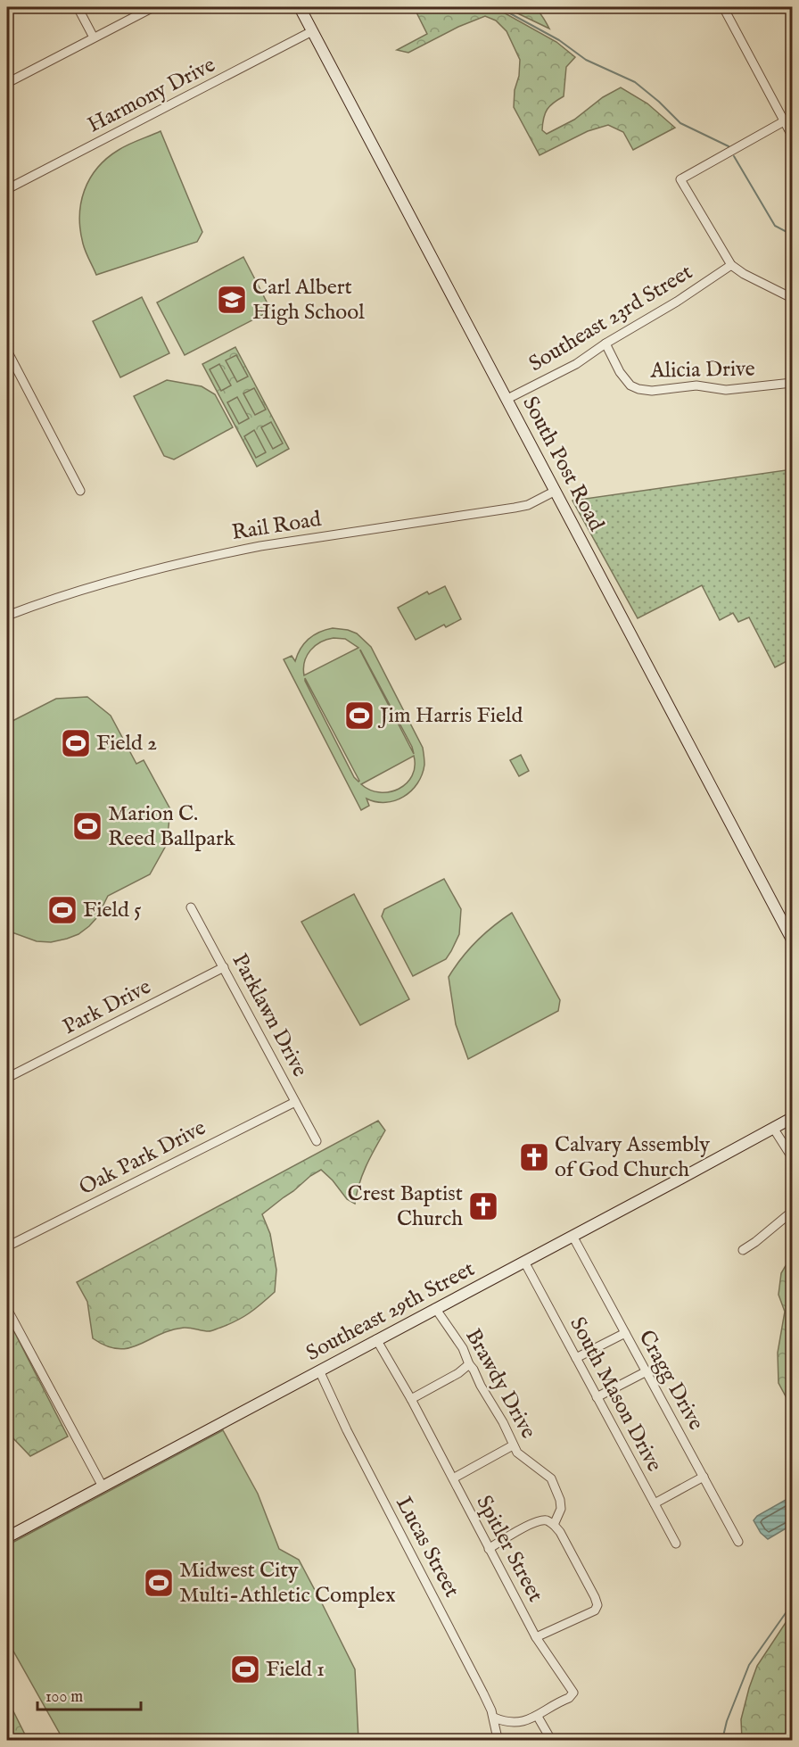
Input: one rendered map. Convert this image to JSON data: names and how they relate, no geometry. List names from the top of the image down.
{
  "streets": {
    "main road": ["South Post Road", "Southeast 29th Street"],
    "street": [
      "Harmony Drive",
      "Southeast 23rd Street",
      "Alicia Drive",
      "Rail Road",
      "Park Drive",
      "Parklawn Drive",
      "Oak Park Drive",
      "Cragg Drive",
      "Brawdy Drive",
      "South Mason Drive",
      "Lucas Street",
      "Spitler Street"
    ]
  },
  "crossings": [
    ["Harmony Drive", "South Post Road"],
    ["Southeast 23rd Street", "Alicia Drive"],
    ["Southeast 23rd Street", "South Post Road"],
    ["South Post Road", "Rail Road"],
    ["Park Drive", "Parklawn Drive"],
    ["Parklawn Drive", "Oak Park Drive"],
    ["Southeast 29th Street", "Cragg Drive"],
    ["Southeast 29th Street", "Brawdy Drive"],
    ["Southeast 29th Street", "South Mason Drive"],
    ["Southeast 29th Street", "Lucas Street"],
    ["Southeast 29th Street", "Spitler Street"],
    ["Lucas Street", "Spitler Street"]
  ],
  "places": {
    "school or university": ["Carl Albert High School"],
    "sports": [
      "Jim Harris Field",
      "Field 2",
      "Marion C. Reed Ballpark",
      "Field 5",
      "Midwest City Multi-Athletic Complex",
      "Field 1"
    ],
    "church": ["Calvary Assembly of God Church", "Crest Baptist Church"]
  },
  "scale_bar": "100 m"
}
